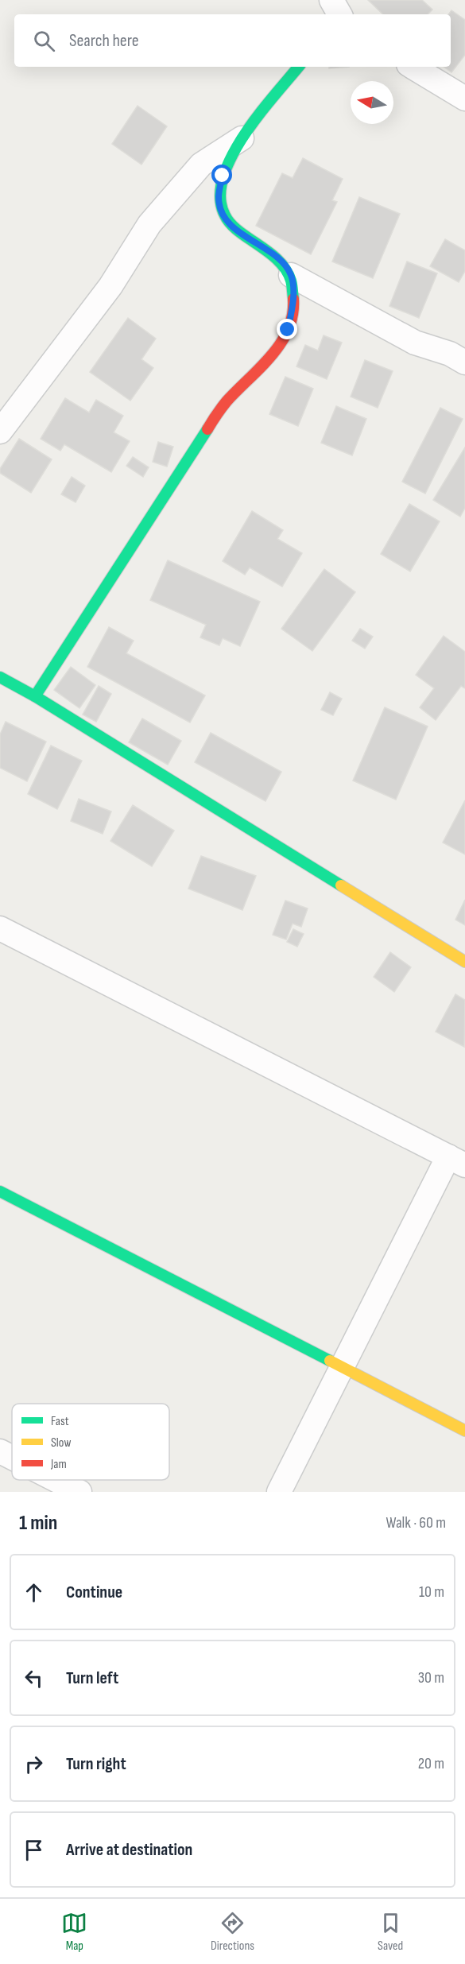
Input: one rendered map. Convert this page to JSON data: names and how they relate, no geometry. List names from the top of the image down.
{
  "legend": ["Fast", "Slow", "Jam"],
  "north": "left",
  "page": {
    "search": "Search here",
    "heading": ["1 min", "Walk · 60 m"],
    "list": [
      ["Continue", "10 m"],
      ["Turn left", "30 m"],
      ["Turn right", "20 m"],
      "Arrive at destination"
    ],
    "nav": ["Map", "Directions", "Saved"]
  }
}
